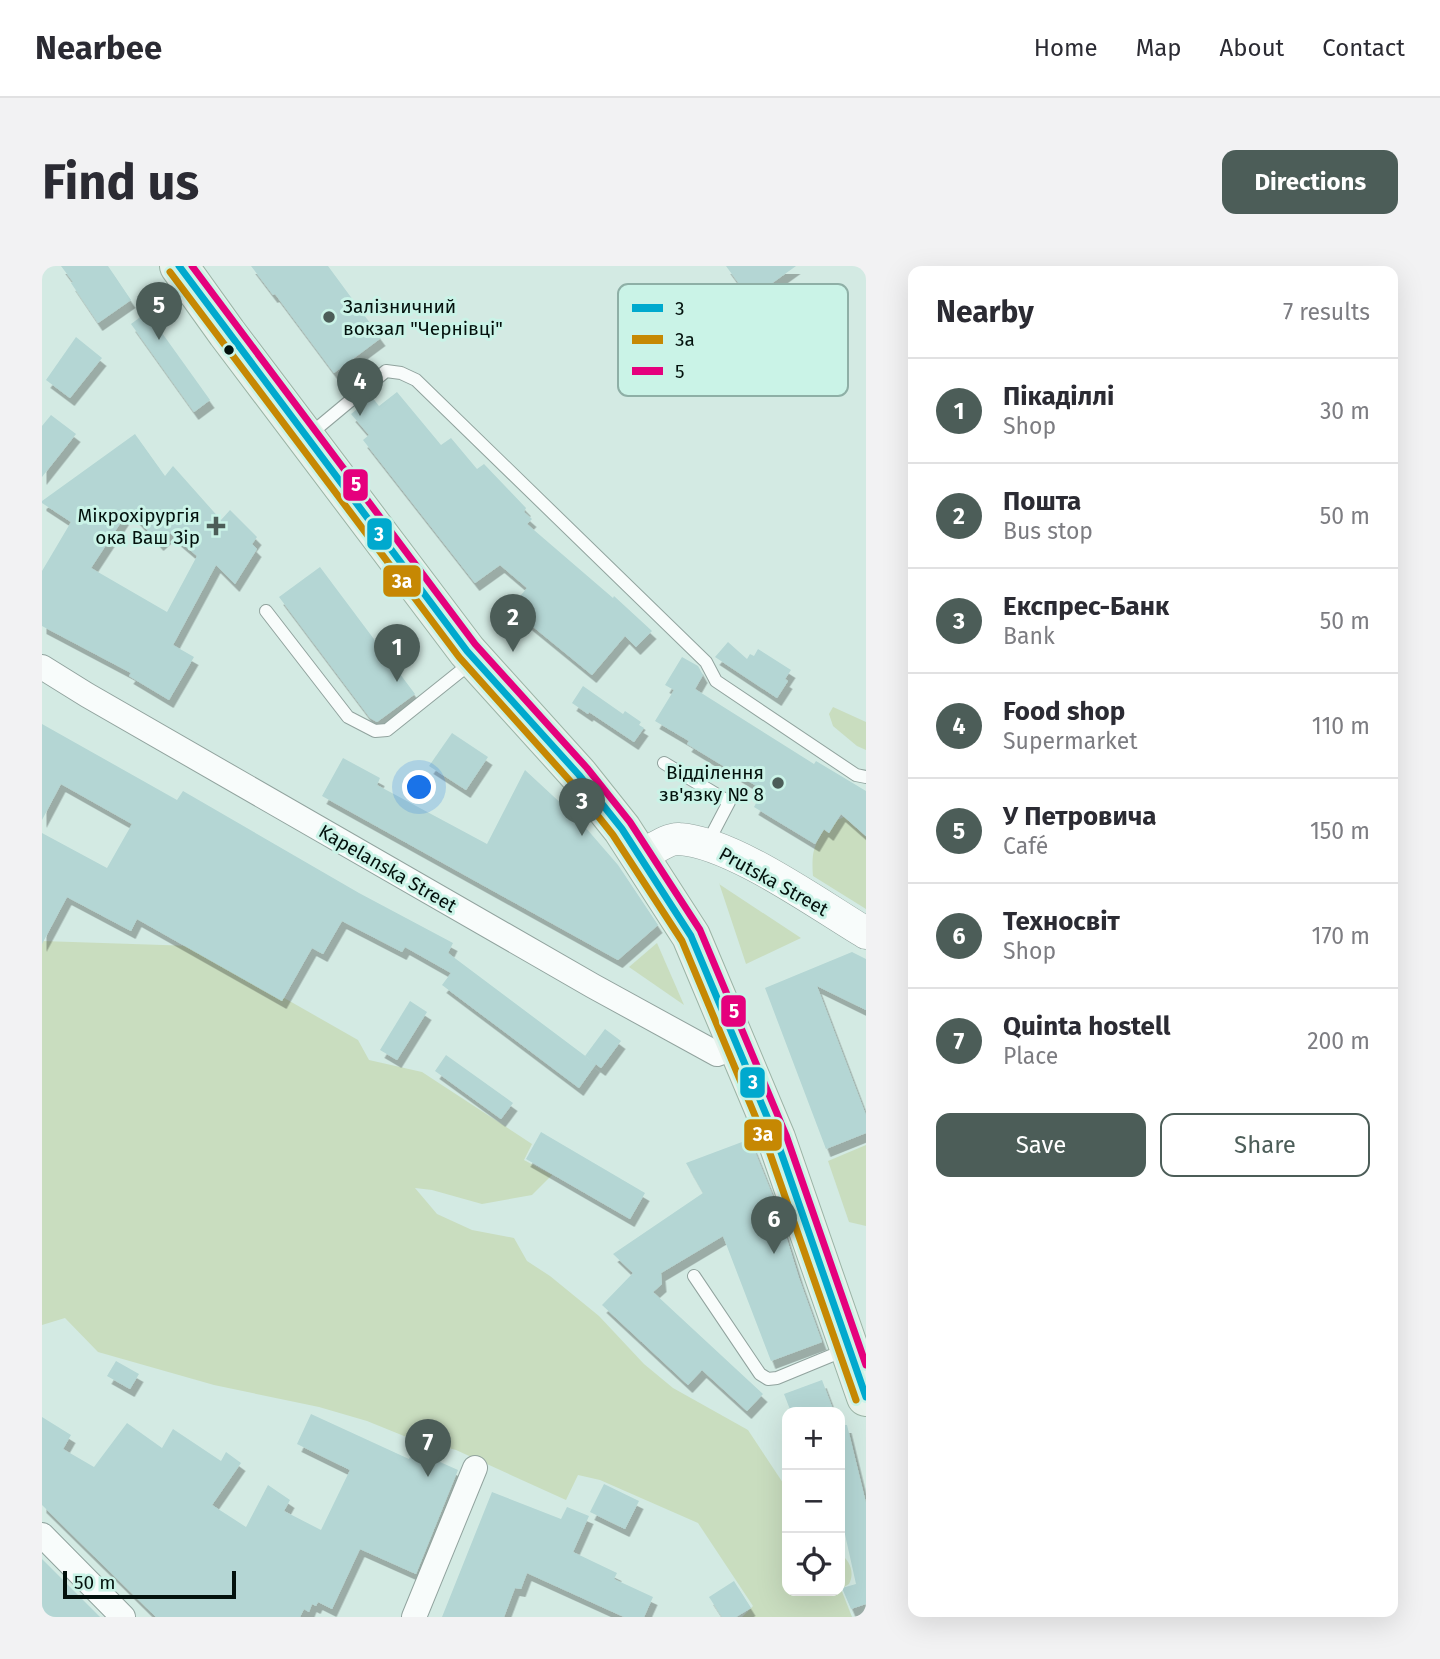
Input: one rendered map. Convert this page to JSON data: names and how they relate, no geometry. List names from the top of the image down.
{
  "streets": {
    "street": ["Kapelanska Street", "Prutska Street"]
  },
  "places": {
    "other": ["Залізничний вокзал \"Чернівці\"", "Відділення зв'язку № 8"],
    "health": ["Мікрохірургія ока Ваш Зір"]
  },
  "lines": ["transit line 3", "transit line 5", "transit line 3а"],
  "legend": ["3", "3а", "5"],
  "scale_bar": "50 m",
  "page": {
    "header": "Nearbee",
    "nav": [
      "Home",
      "Map",
      "About",
      "Contact"
    ],
    "buttons": [
      "Directions",
      ["Save", "Share"]
    ],
    "title": "Find us",
    "heading": ["Nearby", "7 results"],
    "pins": [
      "5",
      "4",
      "2",
      "1",
      "3",
      "6",
      "7"
    ],
    "list": [
      {
        "mark": "1",
        "name": "Пікаділлі",
        "note": "Shop",
        "value": "30 m"
      },
      {
        "mark": "2",
        "name": "Пошта",
        "note": "Bus stop",
        "value": "50 m"
      },
      {
        "mark": "3",
        "name": "Eкспрес-Банк",
        "note": "Bank",
        "value": "50 m"
      },
      {
        "mark": "4",
        "name": "Food shop",
        "note": "Supermarket",
        "value": "110 m"
      },
      {
        "mark": "5",
        "name": "У Петровича",
        "note": "Café",
        "value": "150 m"
      },
      {
        "mark": "6",
        "name": "Техносвіт",
        "note": "Shop",
        "value": "170 m"
      },
      {
        "mark": "7",
        "name": "Quinta hostell",
        "note": "Place",
        "value": "200 m"
      }
    ],
    "map_buttons": ["+", "−"],
    "scale": "50 m"
  }
}
